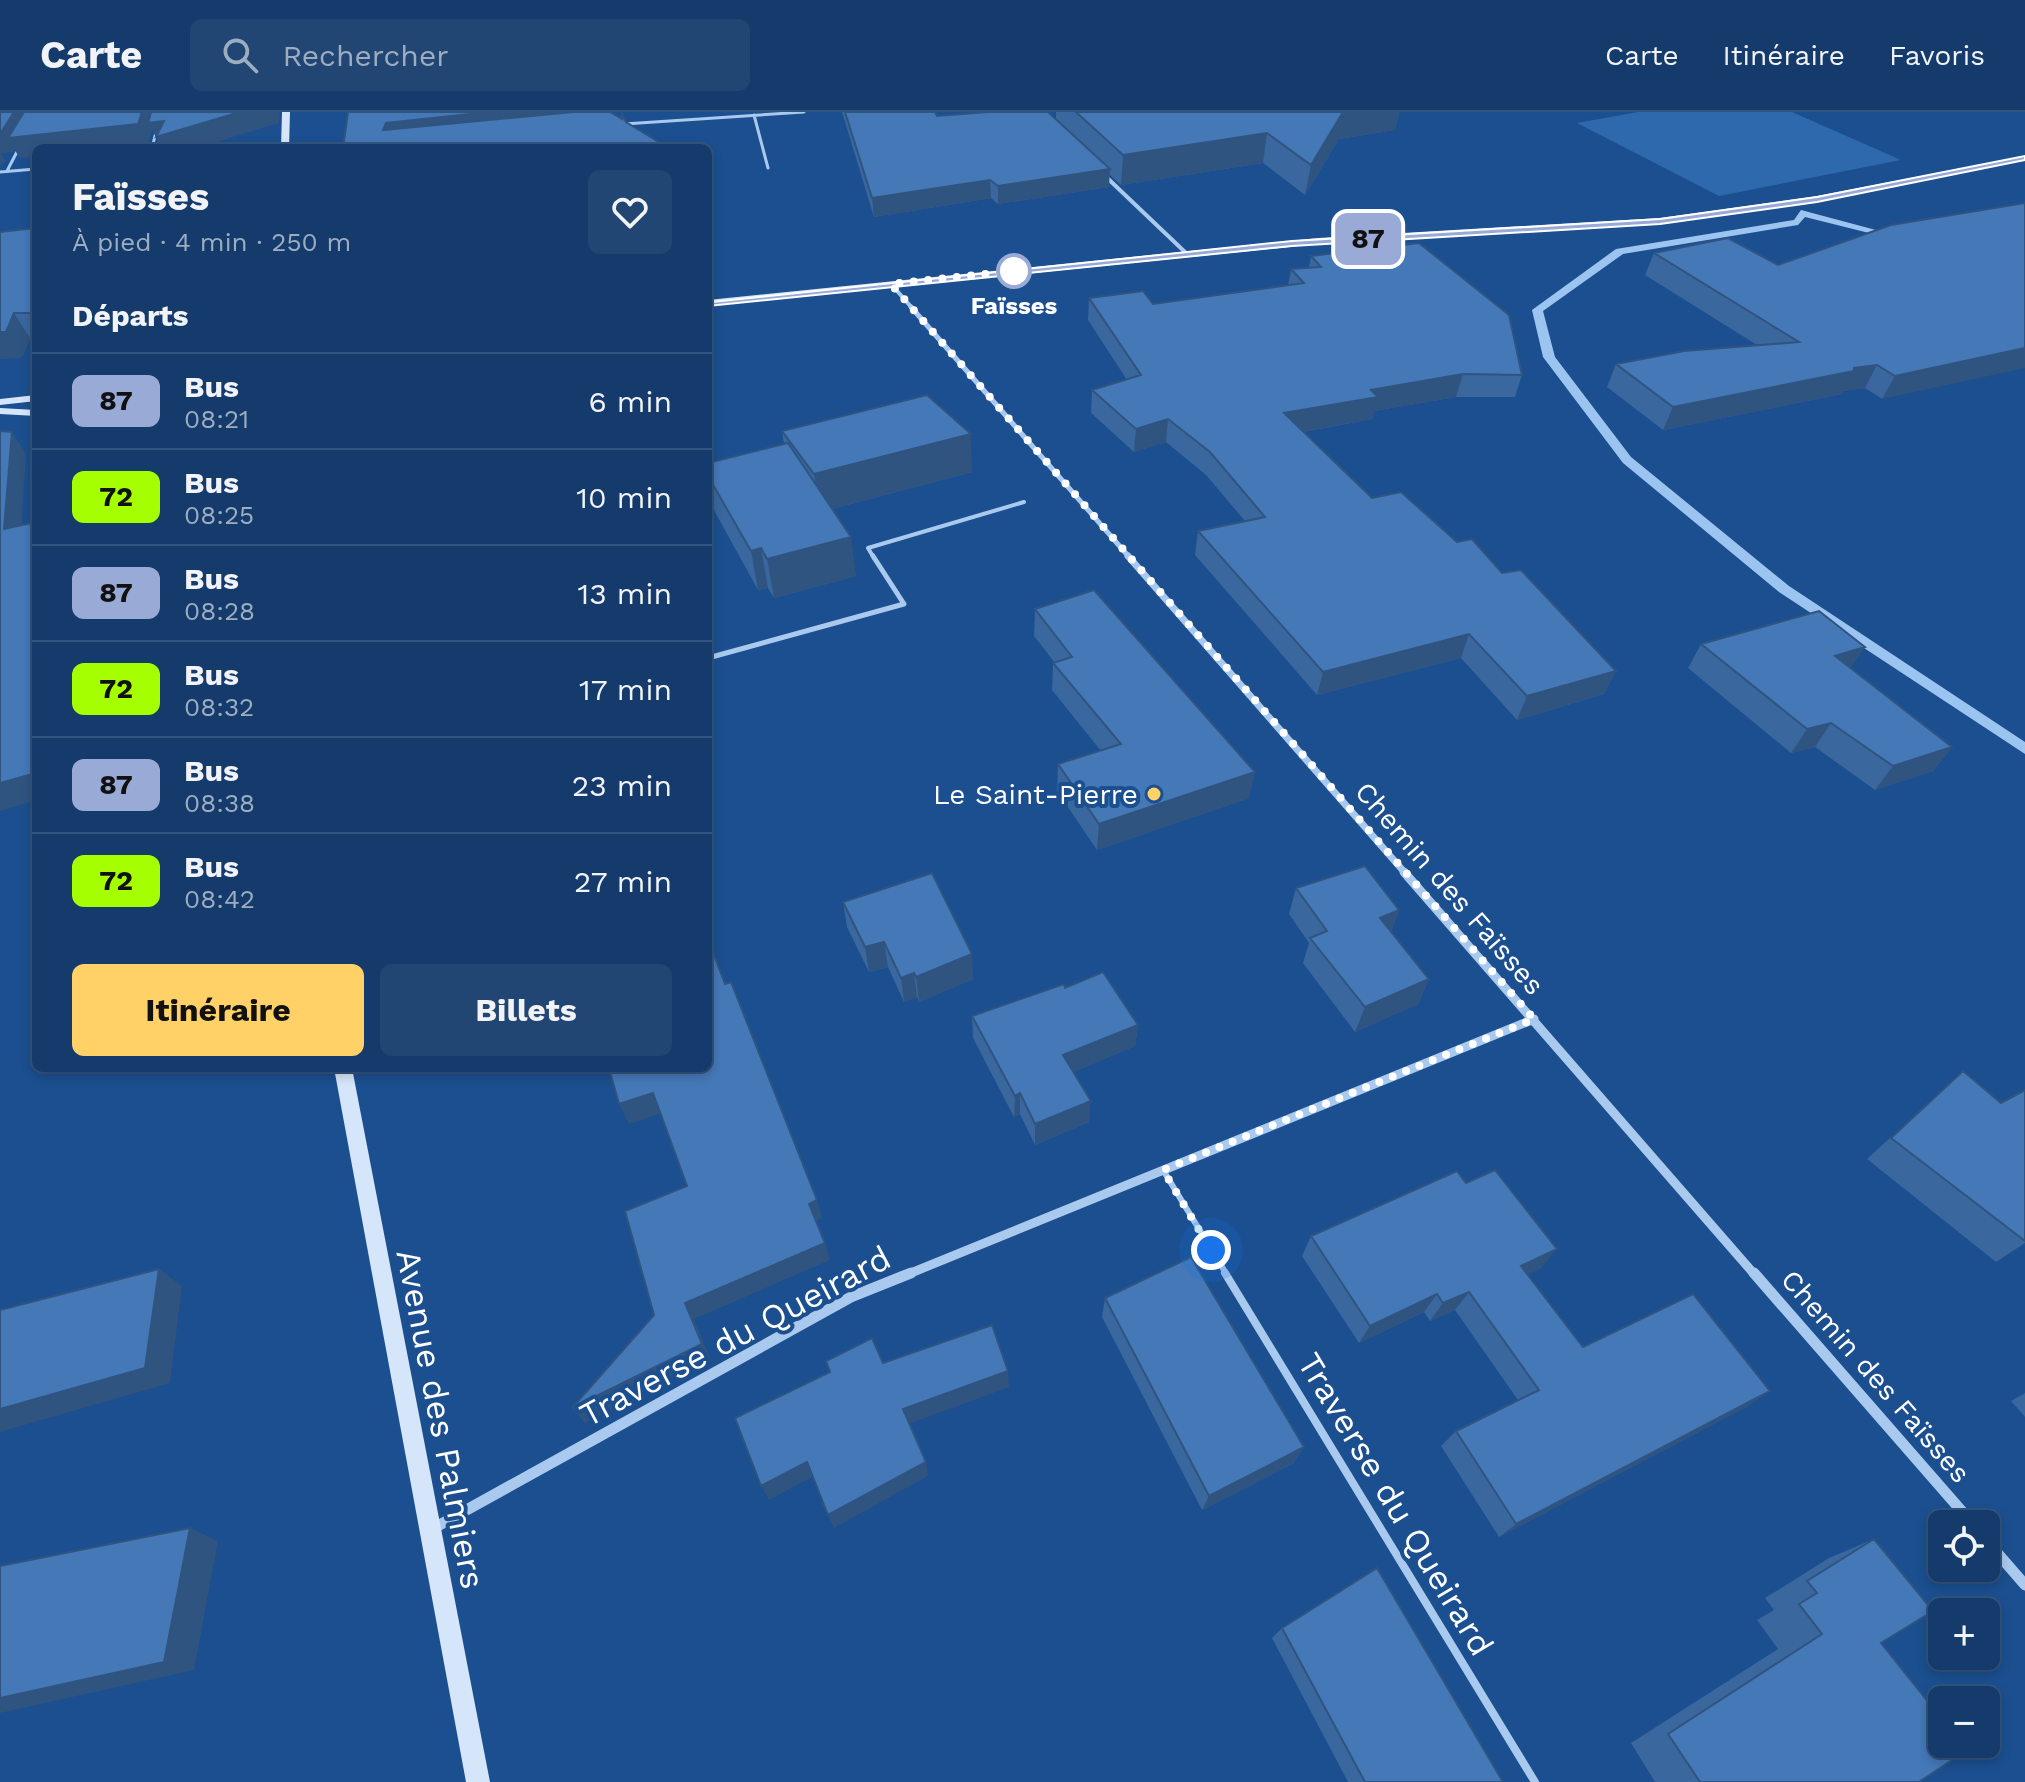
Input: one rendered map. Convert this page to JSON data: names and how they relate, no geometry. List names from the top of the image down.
{
  "streets": {
    "street": ["Chemin des Faïsses", "Traverse du Queirard", "Avenue des Palmiers"]
  },
  "crossings": [
    ["Chemin des Faïsses", "Traverse du Queirard"],
    ["Traverse du Queirard", "Avenue des Palmiers"]
  ],
  "places": ["Faïsses", "Le Saint-Pierre"],
  "lines": ["bus line 87"],
  "page": {
    "header": "Carte",
    "search": "Rechercher",
    "nav": ["Carte", "Itinéraire", "Favoris"],
    "on_map": "87",
    "heading": [
      ["Faïsses", "À pied · 4 min · 250 m"],
      "Départs"
    ],
    "list": [
      {
        "mark": "87",
        "name": "Bus",
        "note": "08:21",
        "value": "6 min"
      },
      {
        "mark": "72",
        "name": "Bus",
        "note": "08:25",
        "value": "10 min"
      },
      {
        "mark": "87",
        "name": "Bus",
        "note": "08:28",
        "value": "13 min"
      },
      {
        "mark": "72",
        "name": "Bus",
        "note": "08:32",
        "value": "17 min"
      },
      {
        "mark": "87",
        "name": "Bus",
        "note": "08:38",
        "value": "23 min"
      },
      {
        "mark": "72",
        "name": "Bus",
        "note": "08:42",
        "value": "27 min"
      }
    ],
    "buttons": ["Itinéraire", "Billets"],
    "map_buttons": ["+", "−"]
  }
}
